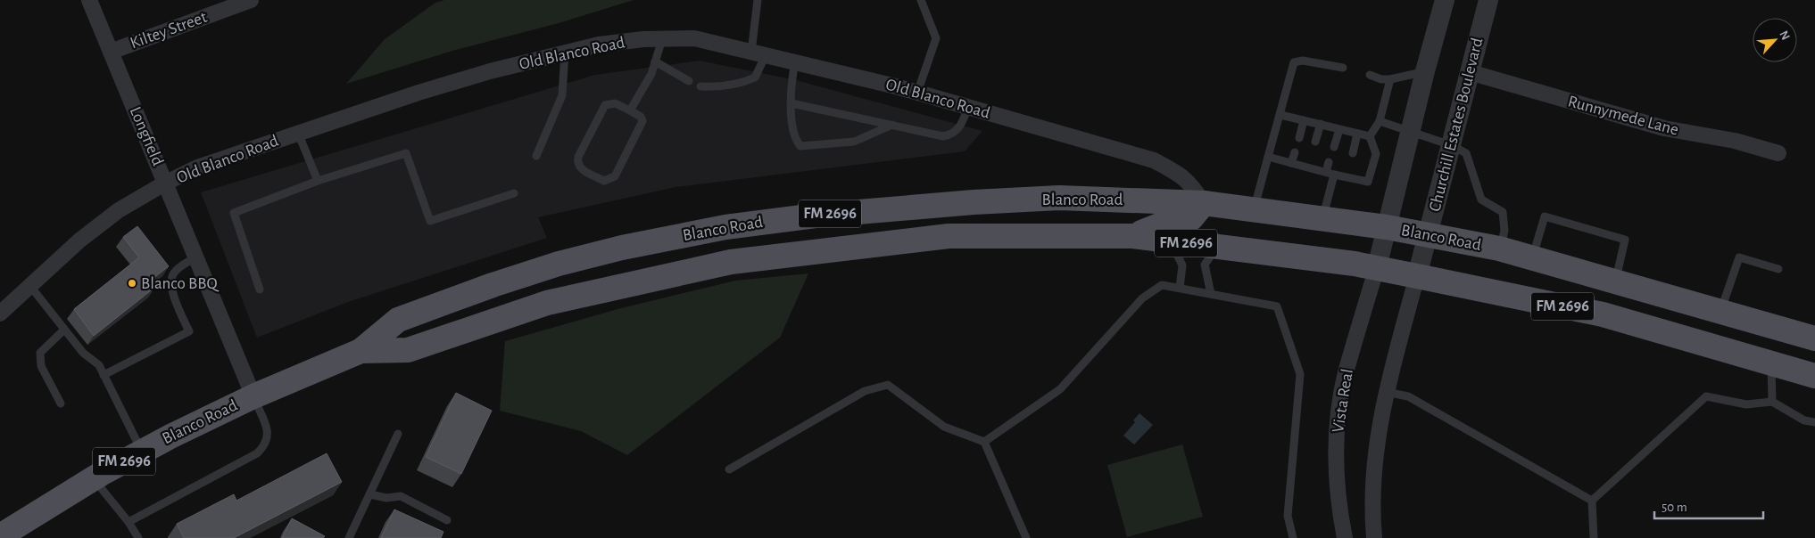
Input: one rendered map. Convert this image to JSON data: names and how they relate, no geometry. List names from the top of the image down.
{
  "streets": {
    "main road": ["Blanco Road", "FM 2696"],
    "street": [
      "Kiltey Street",
      "Old Blanco Road",
      "Runnymede Lane",
      "Churchill Estates Boulevard",
      "Longfield",
      "Vista Real"
    ]
  },
  "crossings": [
    ["Kiltey Street", "Longfield"],
    ["Old Blanco Road", "Longfield"],
    ["Old Blanco Road", "Blanco Road"],
    ["Runnymede Lane", "Churchill Estates Boulevard"],
    ["Churchill Estates Boulevard", "Blanco Road"],
    ["Longfield", "Blanco Road"],
    ["Blanco Road", "Vista Real"]
  ],
  "places": ["Blanco BBQ"],
  "scale_bar": "50 m",
  "north": "top right"
}
